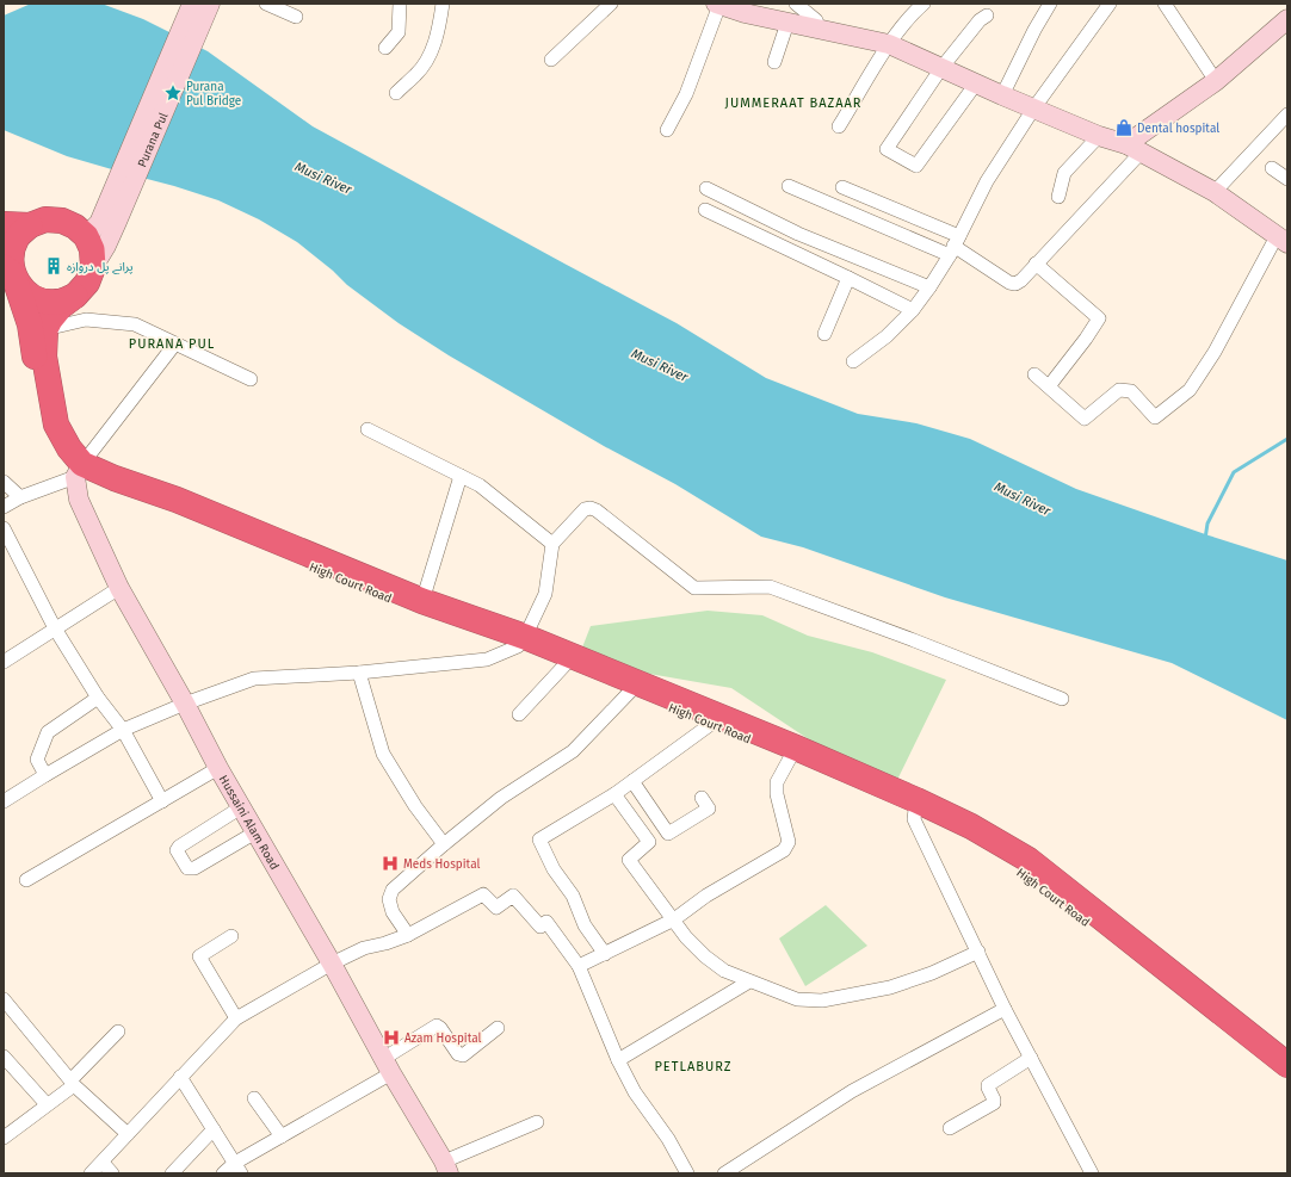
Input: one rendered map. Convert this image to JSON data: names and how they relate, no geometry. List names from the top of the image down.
{
  "streets": {
    "highway": ["High Court Road"],
    "main road": ["Purana Pul", "Hussaini Alam Road"]
  },
  "crossings": [
    ["High Court Road", "Hussaini Alam Road"]
  ],
  "districts": ["JUMMERAAT BAZAAR", "PURANA PUL", "PETLABURZ"],
  "water": ["Musi River"],
  "places": {
    "place": ["Purana Pul Bridge"],
    "shop": ["Dental hospital"],
    "building": ["پرانے پل دروازہ"],
    "hospital": ["Meds Hospital", "Azam Hospital"]
  }
}
